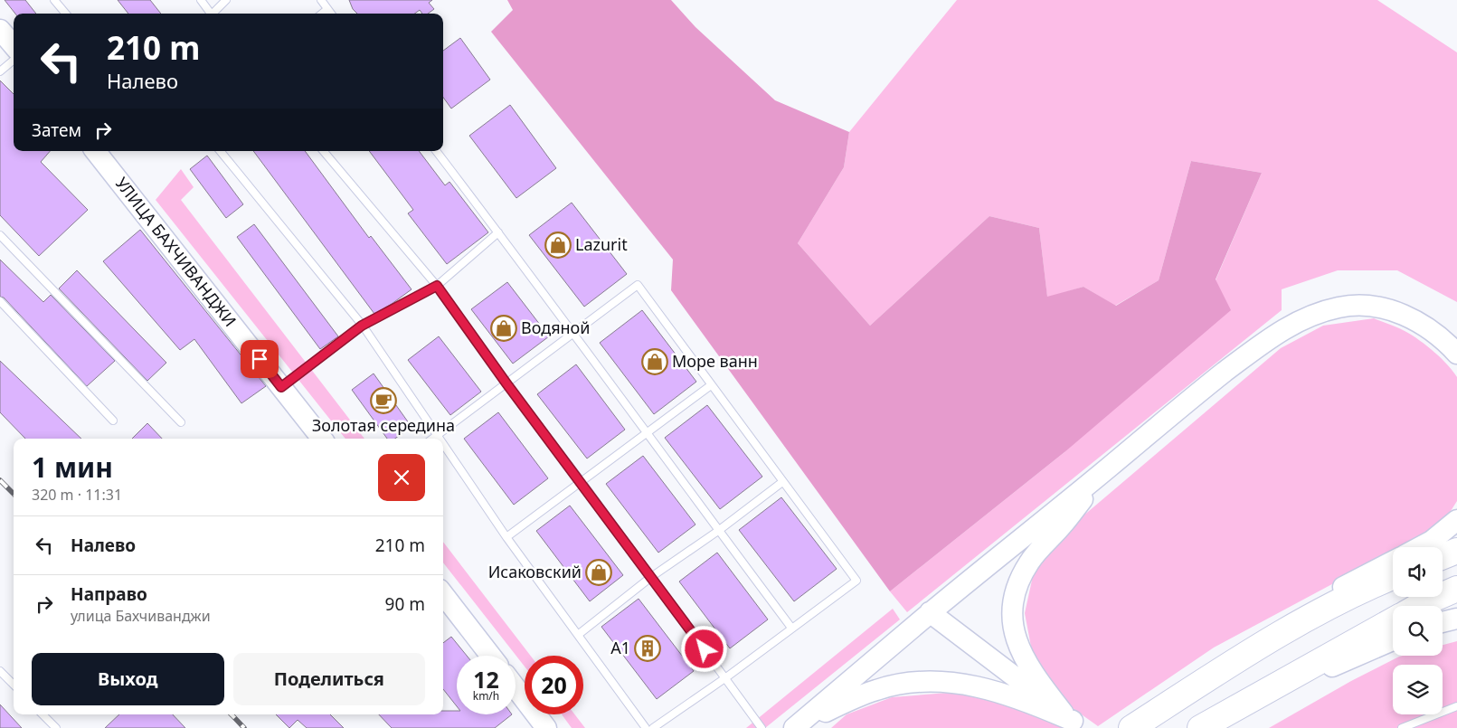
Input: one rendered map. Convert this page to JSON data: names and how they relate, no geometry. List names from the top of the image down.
{
  "streets": {
    "main road": ["УЛИЦА БАХЧИВАНДЖИ"]
  },
  "places": {
    "shop": [
      "Lazurit",
      "Водяной",
      "Море ванн",
      "Исаковский"
    ],
    "cafe": ["Золотая середина"],
    "building": ["A1"]
  },
  "page": {
    "turn": ["210 m", "Налево"],
    "then": "Затем",
    "heading": ["1 мин", "320 m · 11:31"],
    "list": [
      {
        "name": "Налево",
        "value": "210 m"
      },
      {
        "name": "Направо",
        "note": "улица Бахчиванджи",
        "value": "90 m"
      }
    ],
    "buttons": ["Выход", "Поделиться"],
    "speed": "12 km/h",
    "limit": "20"
  }
}
